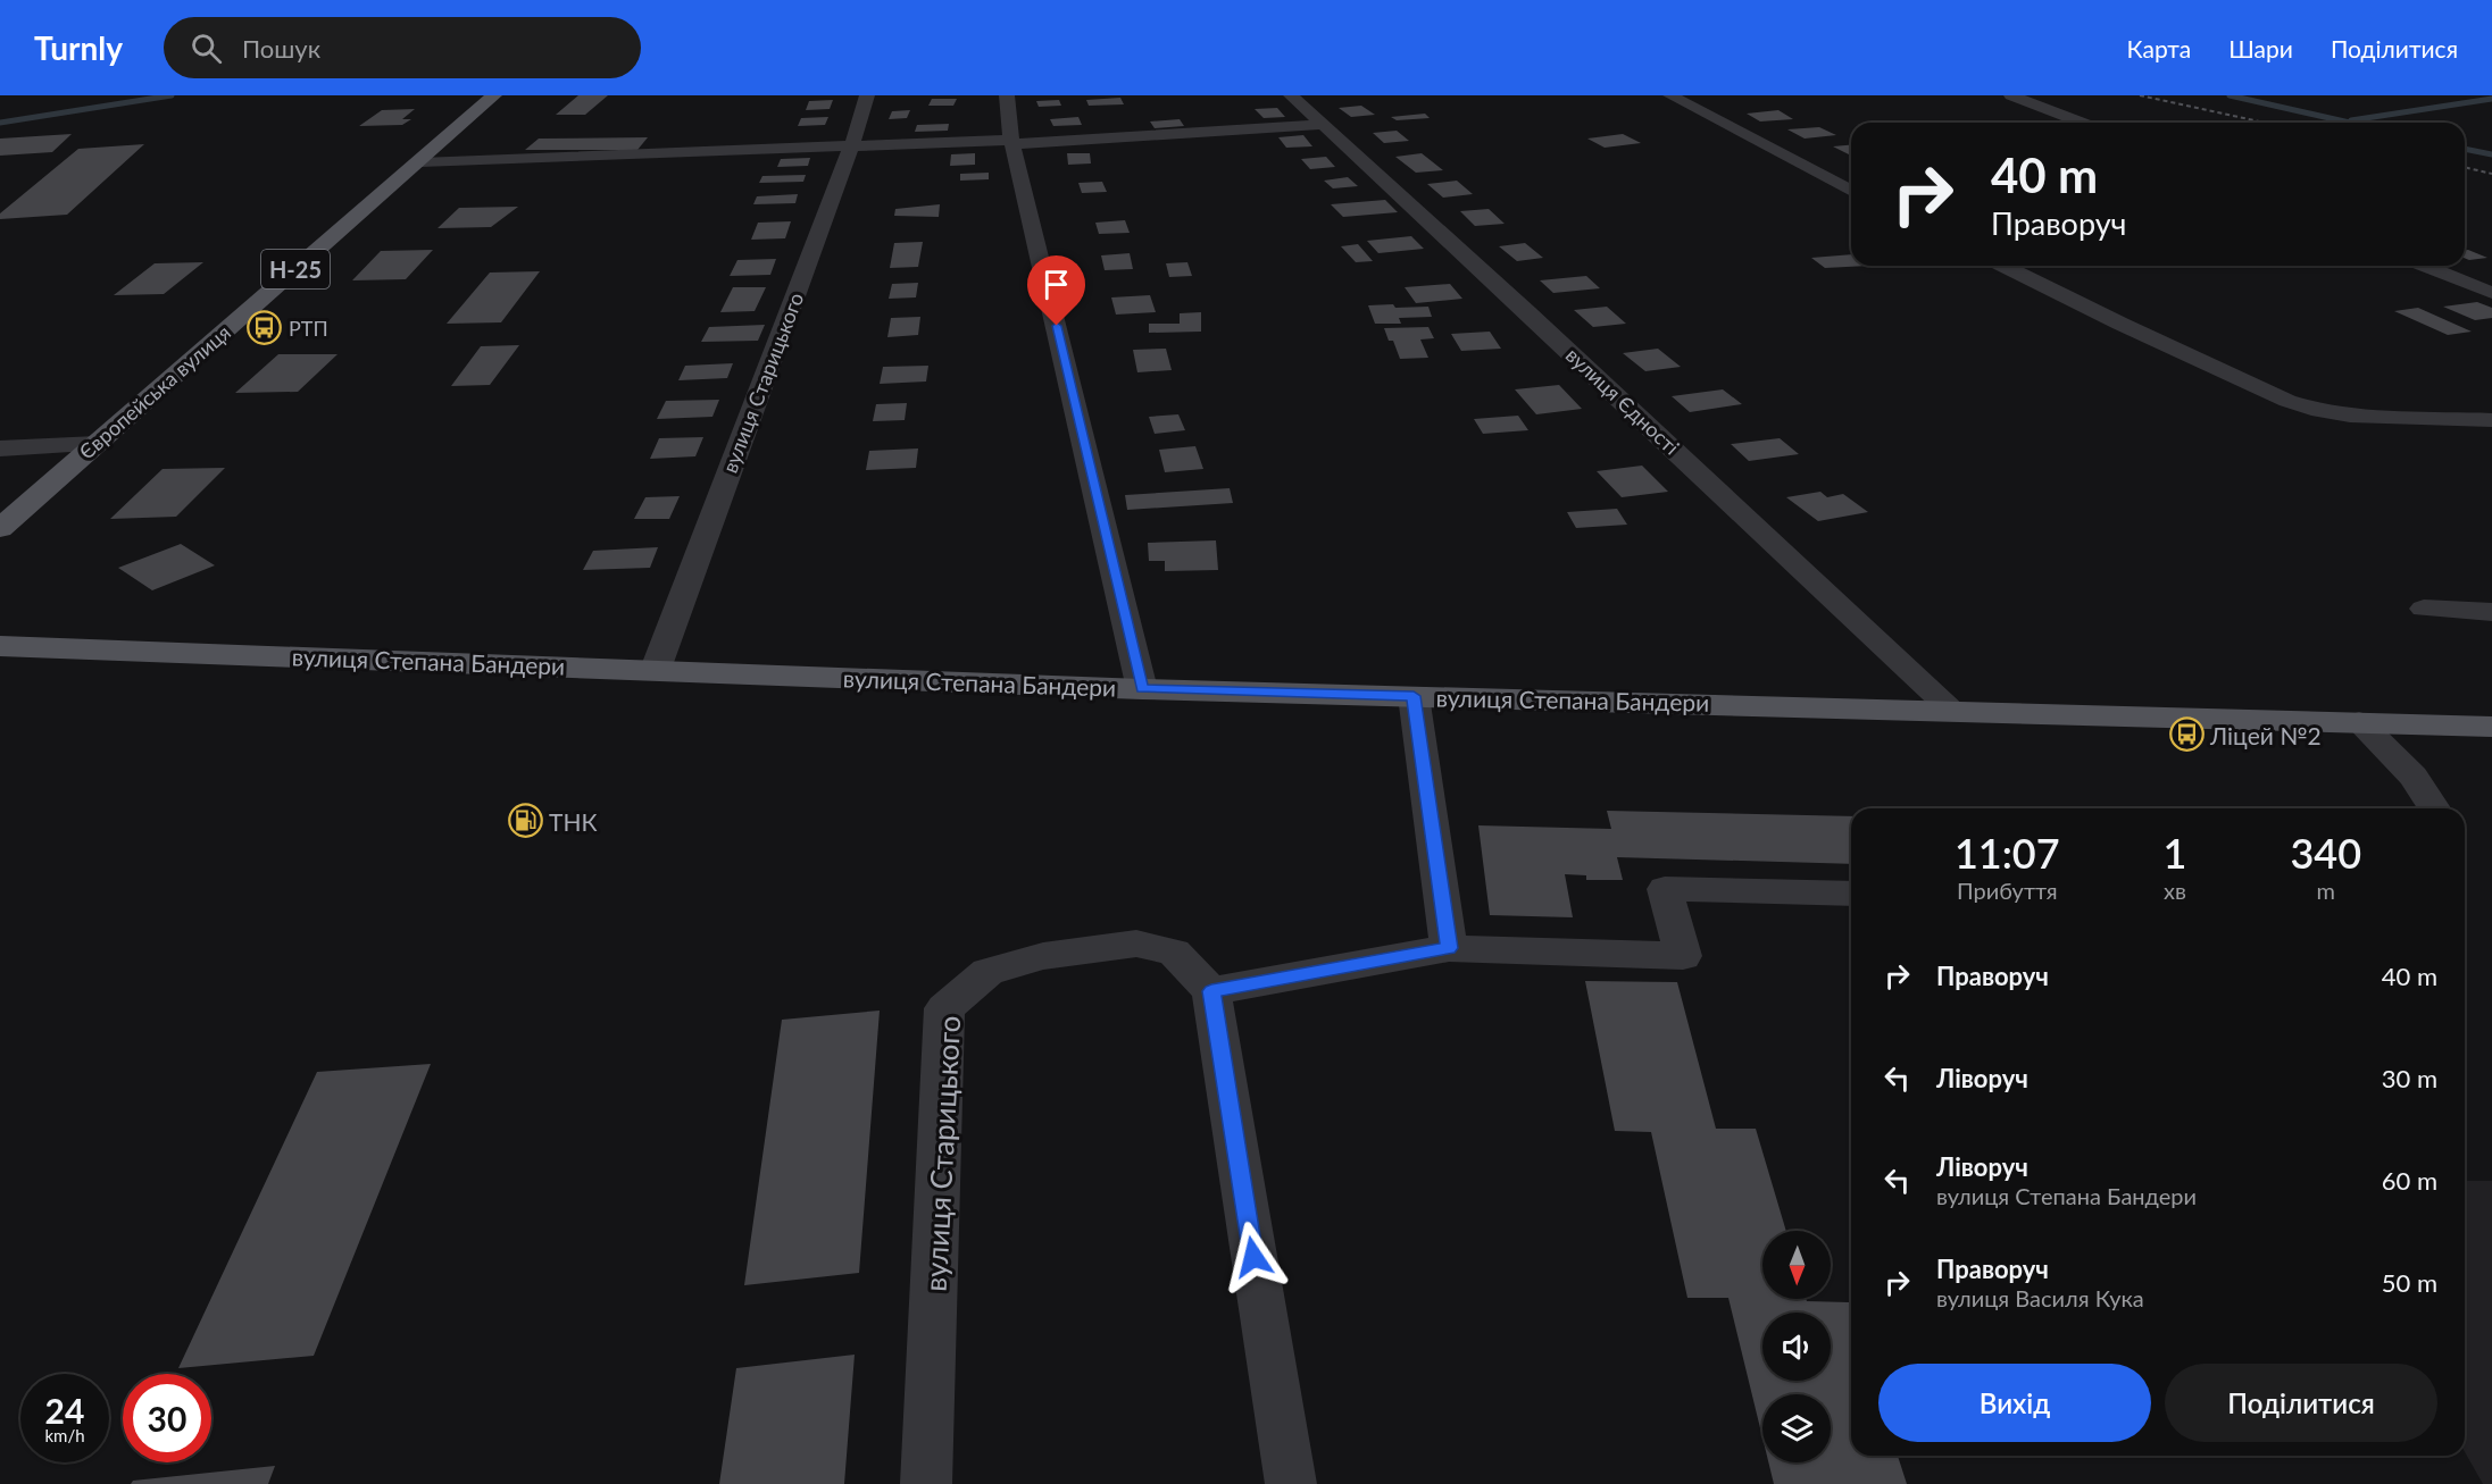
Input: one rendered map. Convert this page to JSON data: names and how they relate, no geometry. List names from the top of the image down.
{
  "streets": {
    "main road": ["Н-25", "Європейська вулиця", "вулиця Степана Бандери"],
    "street": ["вулиця Старицького", "вулиця Єдності"]
  },
  "crossings": [
    ["вулиця Старицького", "вулиця Степана Бандери"],
    ["вулиця Єдності", "вулиця Степана Бандери"]
  ],
  "places": {
    "bus stop": ["РТП", "Ліцей №2"],
    "fuel station": ["ТНК"]
  },
  "north": "bottom",
  "page": {
    "header": "Turnly",
    "search": "Пошук",
    "nav": ["Карта", "Шари", "Поділитися"],
    "turn": ["40 m", "Праворуч"],
    "eta": [
      "11:07",
      "Прибуття",
      "1",
      "хв",
      "340",
      "m"
    ],
    "list": [
      {
        "name": "Праворуч",
        "value": "40 m"
      },
      {
        "name": "Ліворуч",
        "value": "30 m"
      },
      {
        "name": "Ліворуч",
        "note": "вулиця Степана Бандери",
        "value": "60 m"
      },
      {
        "name": "Праворуч",
        "note": "вулиця Василя Кука",
        "value": "50 m"
      }
    ],
    "buttons": ["Вихід", "Поділитися"],
    "speed": "24 km/h",
    "limit": "30"
  }
}
